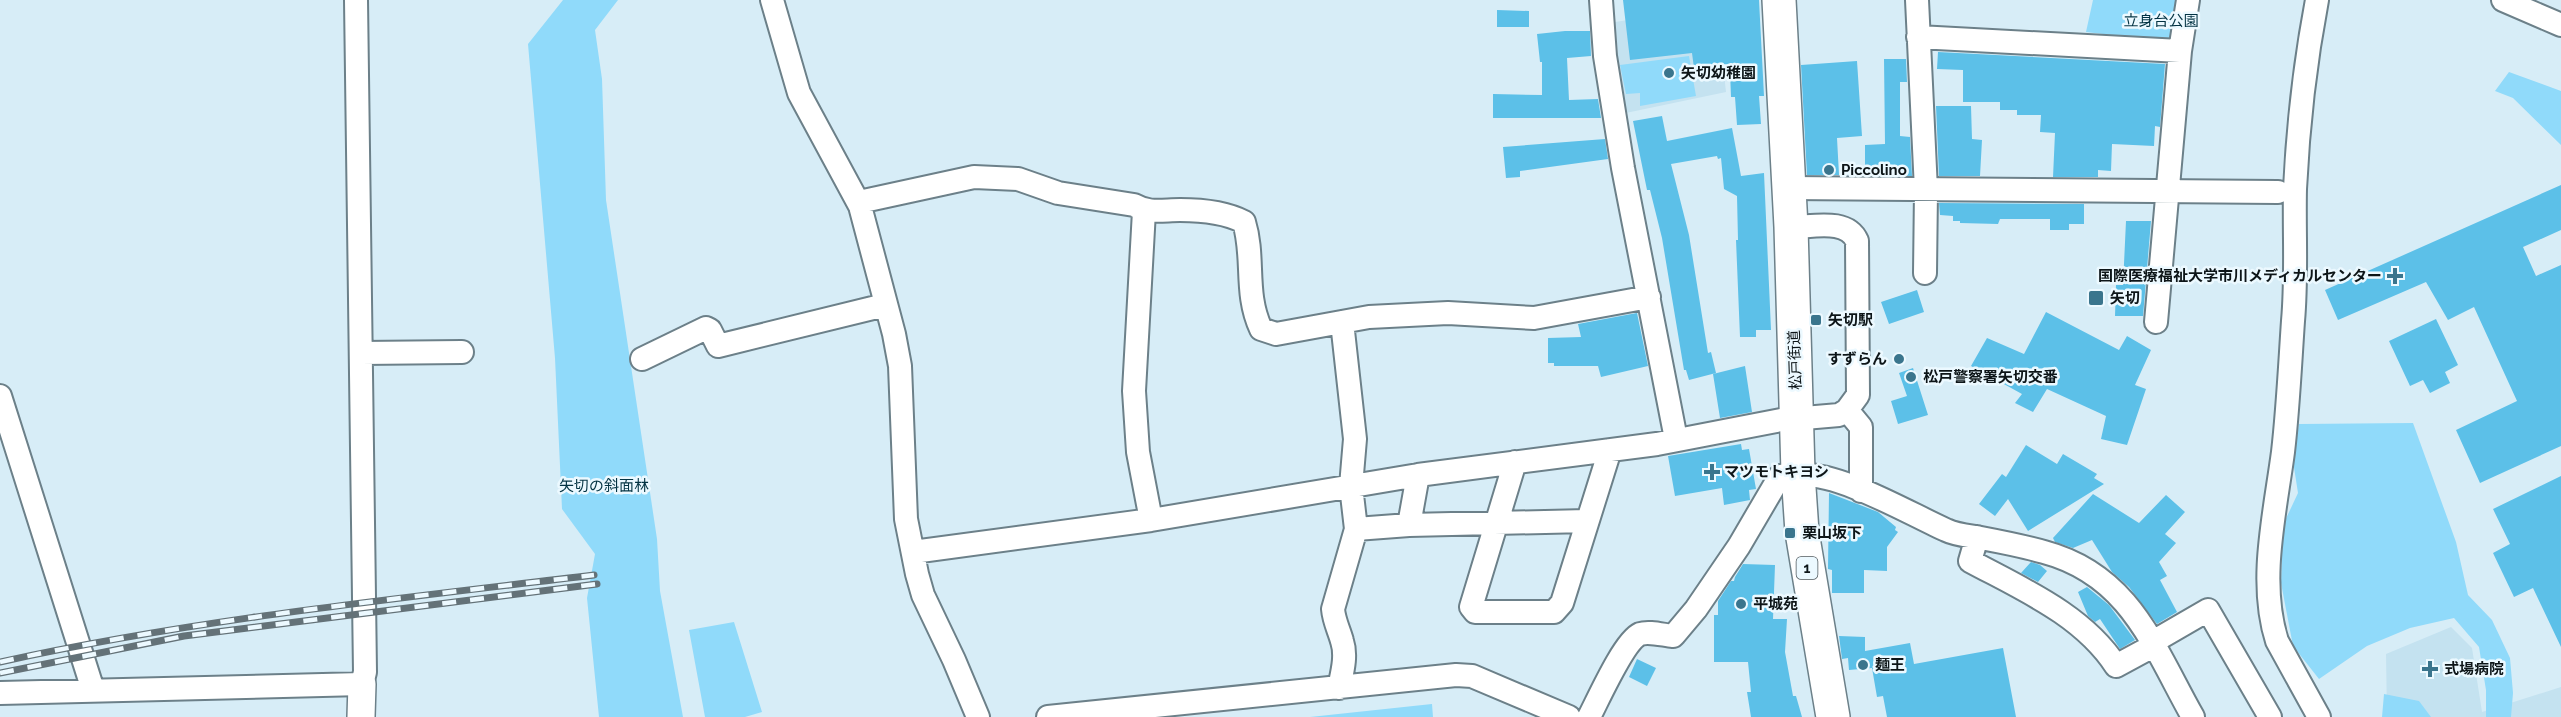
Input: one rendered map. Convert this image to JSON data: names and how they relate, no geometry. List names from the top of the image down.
{
  "streets": {
    "main road": ["松戸街道", "1"]
  },
  "parks": ["立身台公園", "矢切の斜面林"],
  "places": {
    "other": [
      "矢切幼稚園",
      "Piccolino",
      "すずらん",
      "松戸警察署矢切交番",
      "平城苑",
      "麺王"
    ],
    "health": ["国際医療福祉大学市川メディカルセンター", "マツモトキヨシ", "式場病院"],
    "transit": ["矢切", "矢切駅", "栗山坂下"]
  }
}
